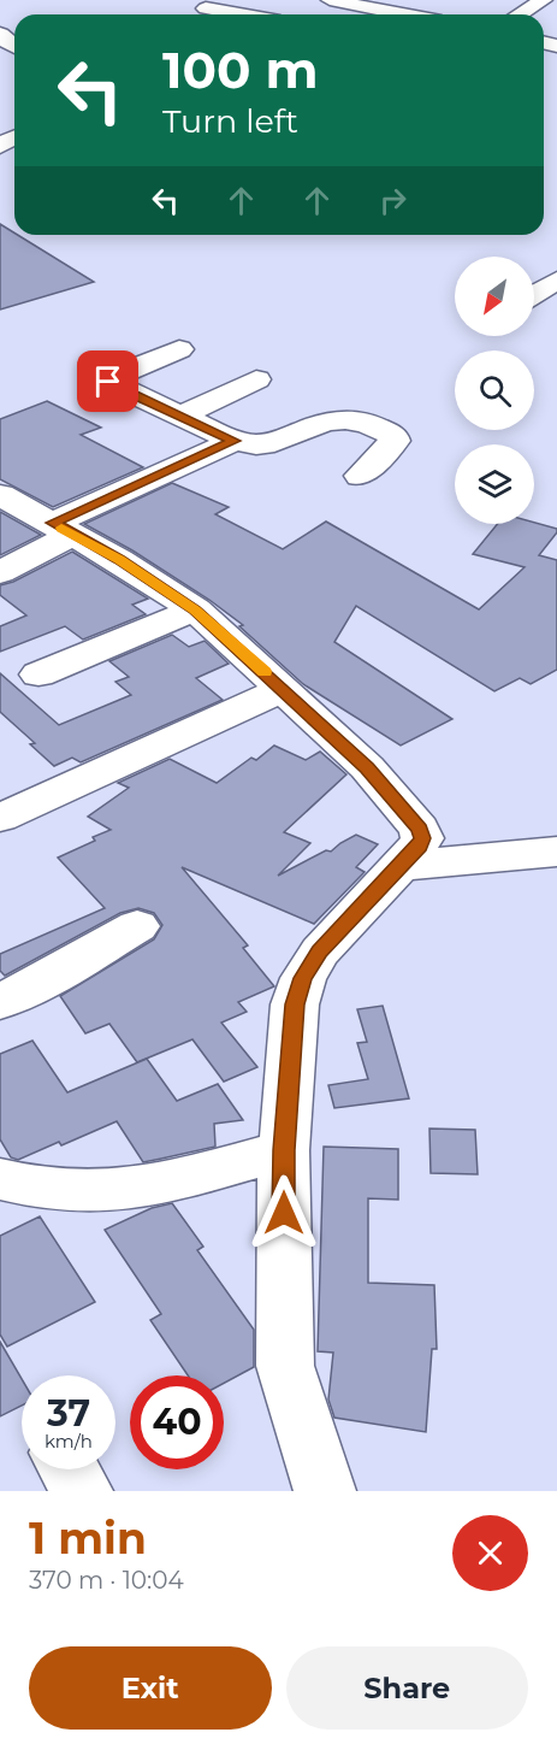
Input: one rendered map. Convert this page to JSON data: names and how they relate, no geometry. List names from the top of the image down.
{
  "north": "bottom left",
  "page": {
    "turn": ["100 m", "Turn left"],
    "speed": "37 km/h",
    "limit": "40",
    "heading": ["1 min", "370 m · 10:04"],
    "buttons": ["Exit", "Share"]
  }
}
